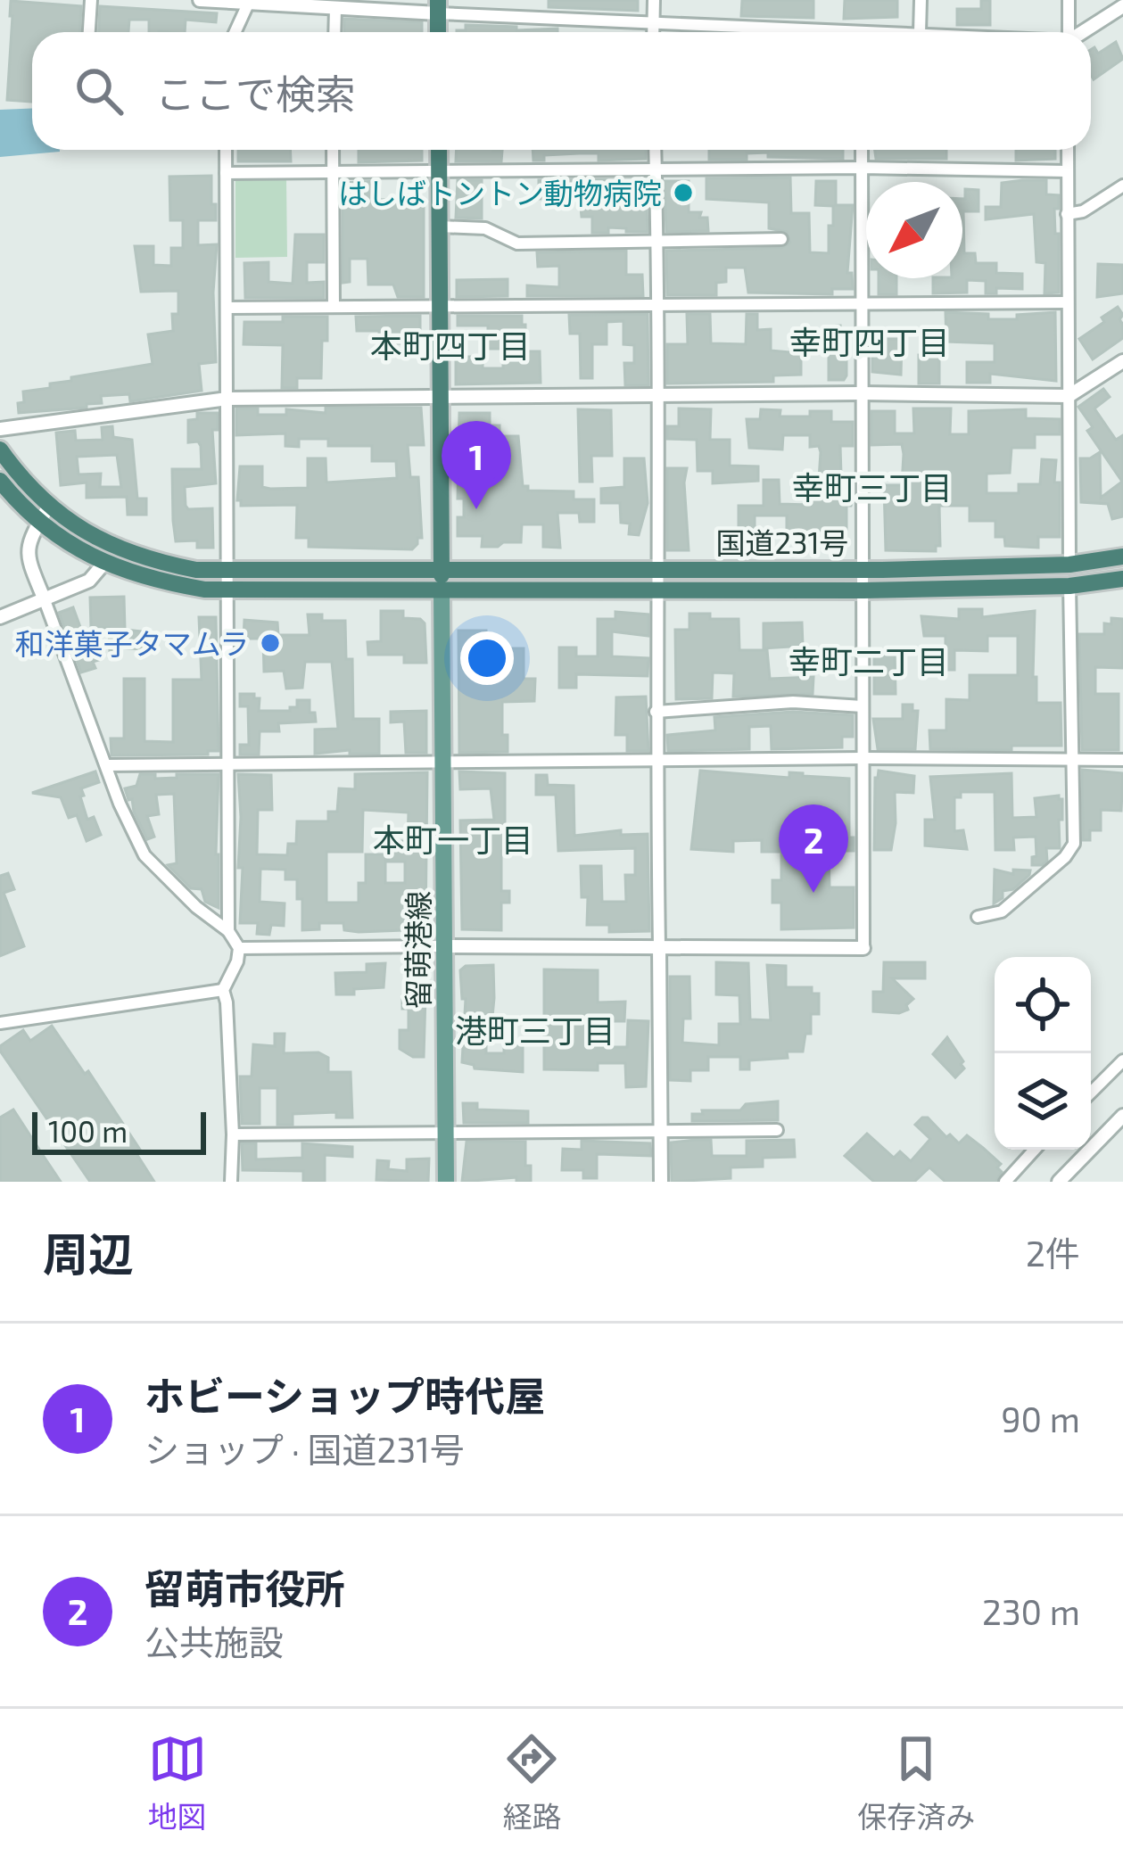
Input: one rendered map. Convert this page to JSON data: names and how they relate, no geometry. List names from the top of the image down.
{
  "streets": {
    "highway": ["国道231号"],
    "main road": ["留萌港線"]
  },
  "crossings": [
    ["国道231号", "留萌港線"]
  ],
  "districts": [
    "幸町四丁目",
    "本町四丁目",
    "幸町三丁目",
    "幸町二丁目",
    "本町一丁目",
    "港町三丁目"
  ],
  "places": ["はしばトントン動物病院", "和洋菓子タマムラ"],
  "scale_bar": "100 m",
  "north": "bottom left",
  "page": {
    "search": "ここで検索",
    "pins": ["1", "2"],
    "scale": "100 m",
    "heading": ["周辺", "2件"],
    "list": [
      {
        "mark": "1",
        "name": "ホビーショップ時代屋",
        "note": "ショップ · 国道231号",
        "value": "90 m"
      },
      {
        "mark": "2",
        "name": "留萌市役所",
        "note": "公共施設",
        "value": "230 m"
      }
    ],
    "nav": ["地図", "経路", "保存済み"]
  }
}
